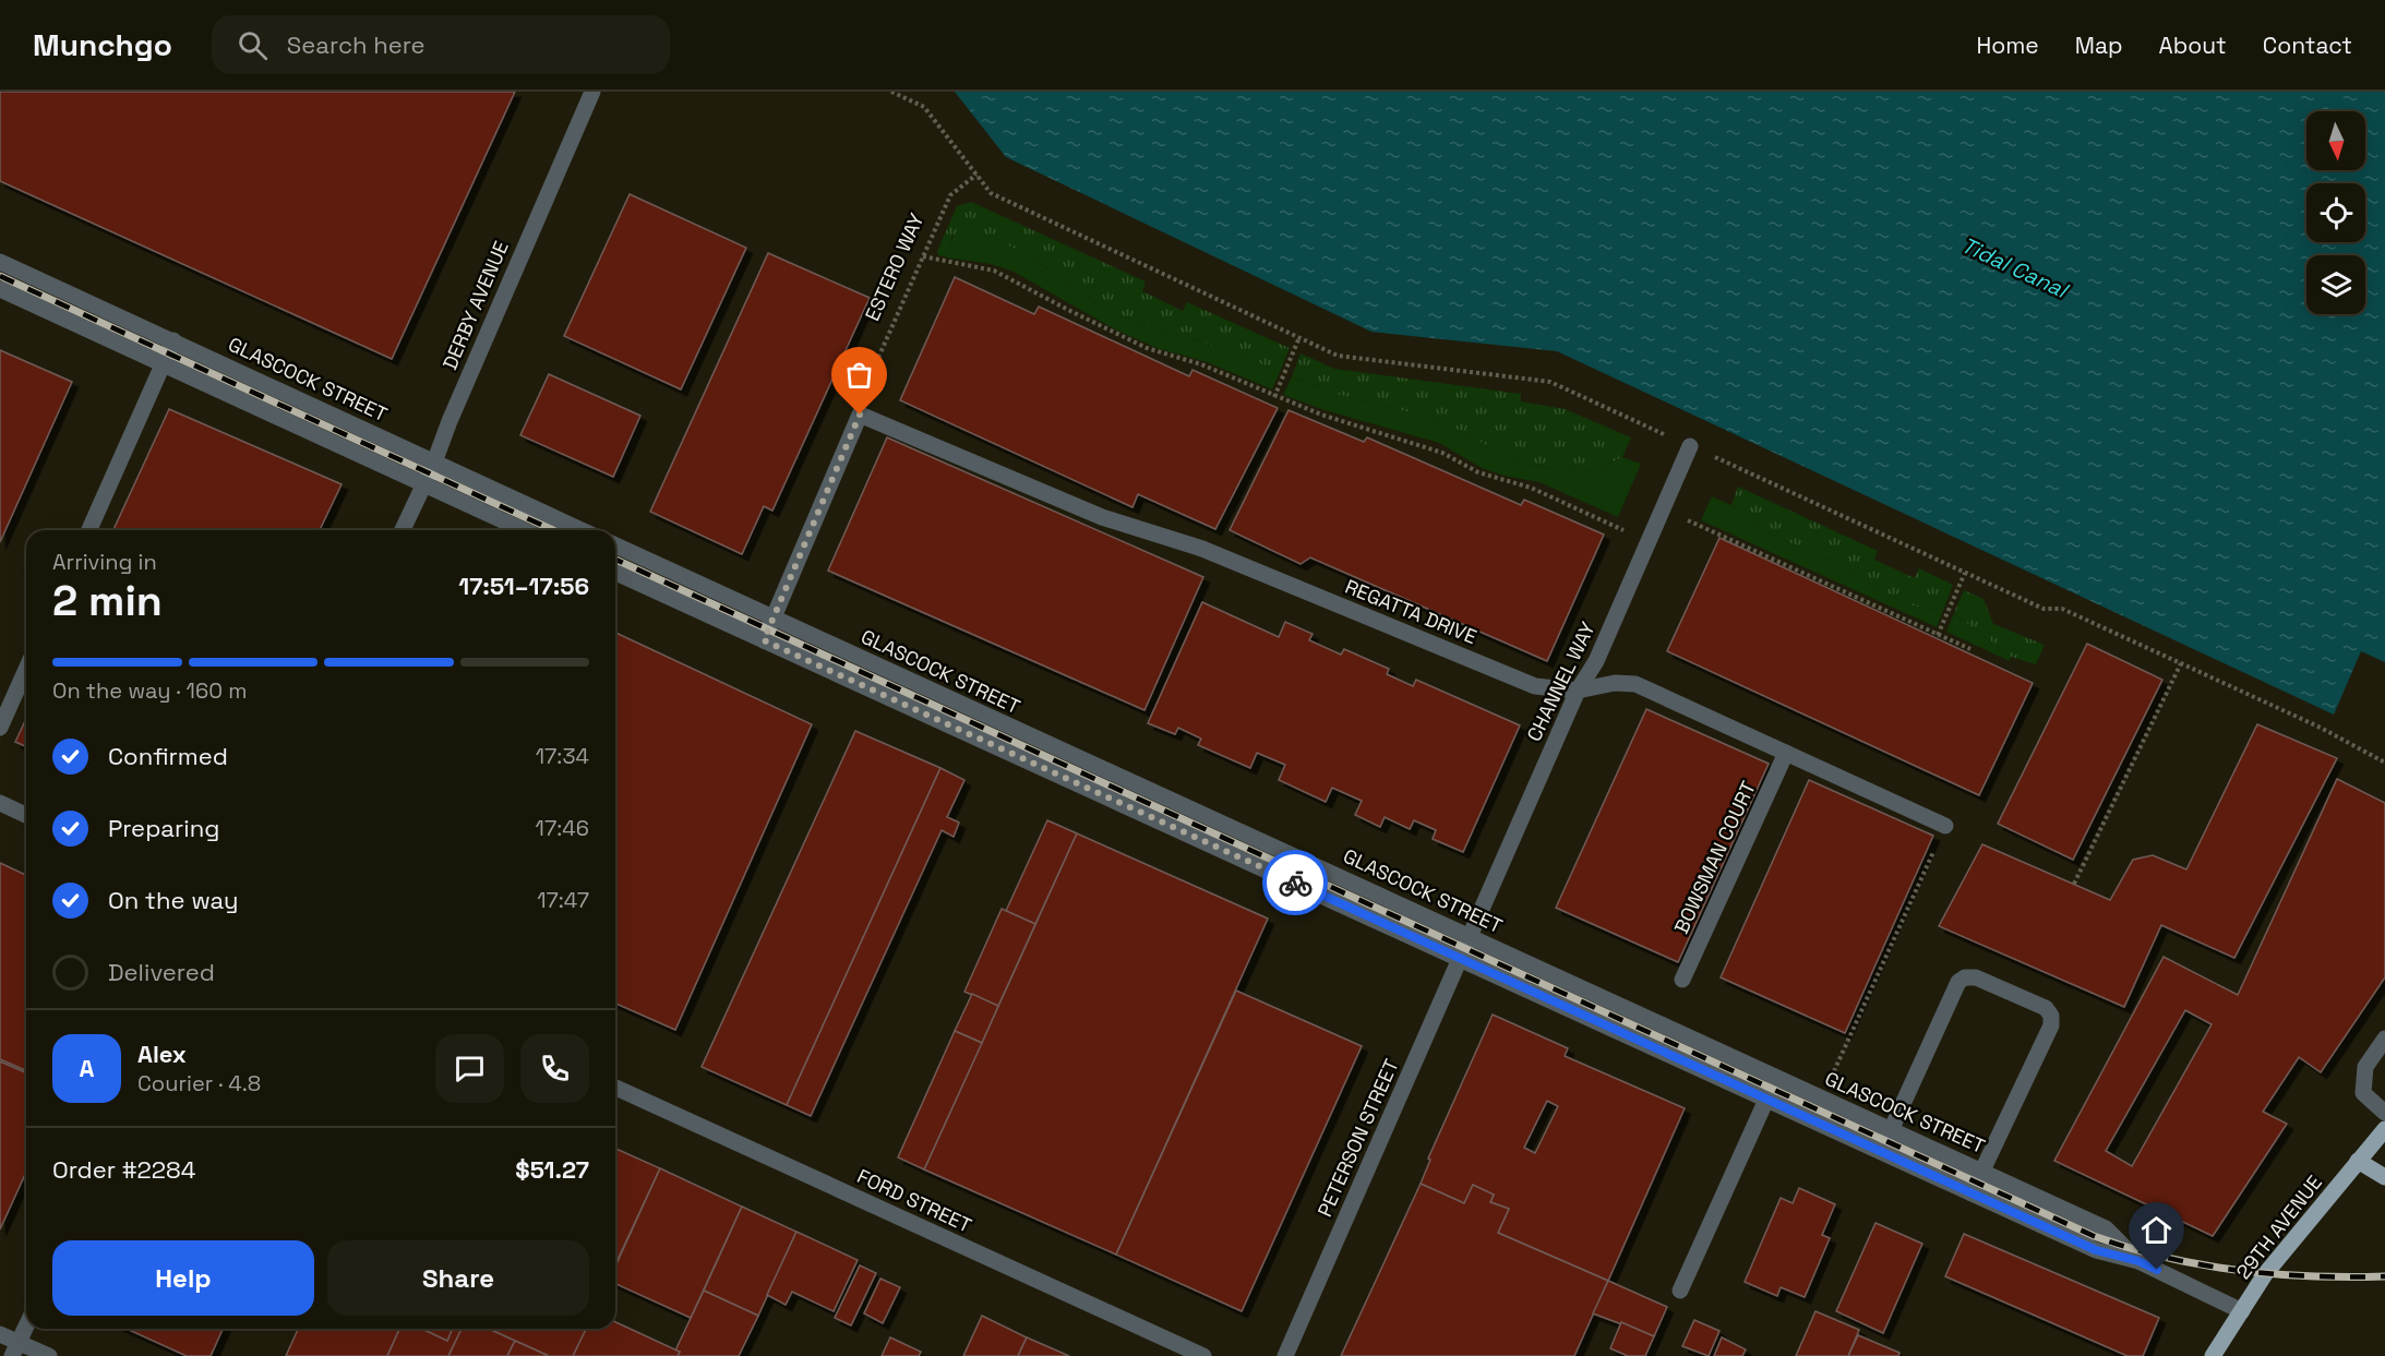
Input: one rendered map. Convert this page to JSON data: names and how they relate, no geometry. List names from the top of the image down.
{
  "streets": {
    "main road": ["29TH AVENUE"],
    "street": [
      "DERBY AVENUE",
      "GLASCOCK STREET",
      "REGATTA DRIVE",
      "CHANNEL WAY",
      "BOWSMAN COURT",
      "PETERSON STREET",
      "FORD STREET"
    ],
    "path": ["ESTERO WAY"]
  },
  "crossings": [
    ["ESTERO WAY", "REGATTA DRIVE"],
    ["DERBY AVENUE", "GLASCOCK STREET"],
    ["GLASCOCK STREET", "CHANNEL WAY"],
    ["GLASCOCK STREET", "PETERSON STREET"],
    ["GLASCOCK STREET", "29TH AVENUE"],
    ["REGATTA DRIVE", "CHANNEL WAY"],
    ["REGATTA DRIVE", "BOWSMAN COURT"],
    ["CHANNEL WAY", "PETERSON STREET"]
  ],
  "water": ["Tidal Canal"],
  "north": "bottom",
  "page": {
    "header": "Munchgo",
    "search": "Search here",
    "nav": [
      "Home",
      "Map",
      "About",
      "Contact"
    ],
    "heading": ["2 min", "Arriving in", "17:51–17:56"],
    "panel": [
      "Alex",
      "Courier · 4.8",
      "Order #2284",
      "$51.27"
    ],
    "bar": "On the way · 160 m",
    "list": [
      ["Confirmed", "17:34"],
      ["Preparing", "17:46"],
      ["On the way", "17:47"],
      "Delivered"
    ],
    "round": "A",
    "buttons": ["Help", "Share"]
  }
}
